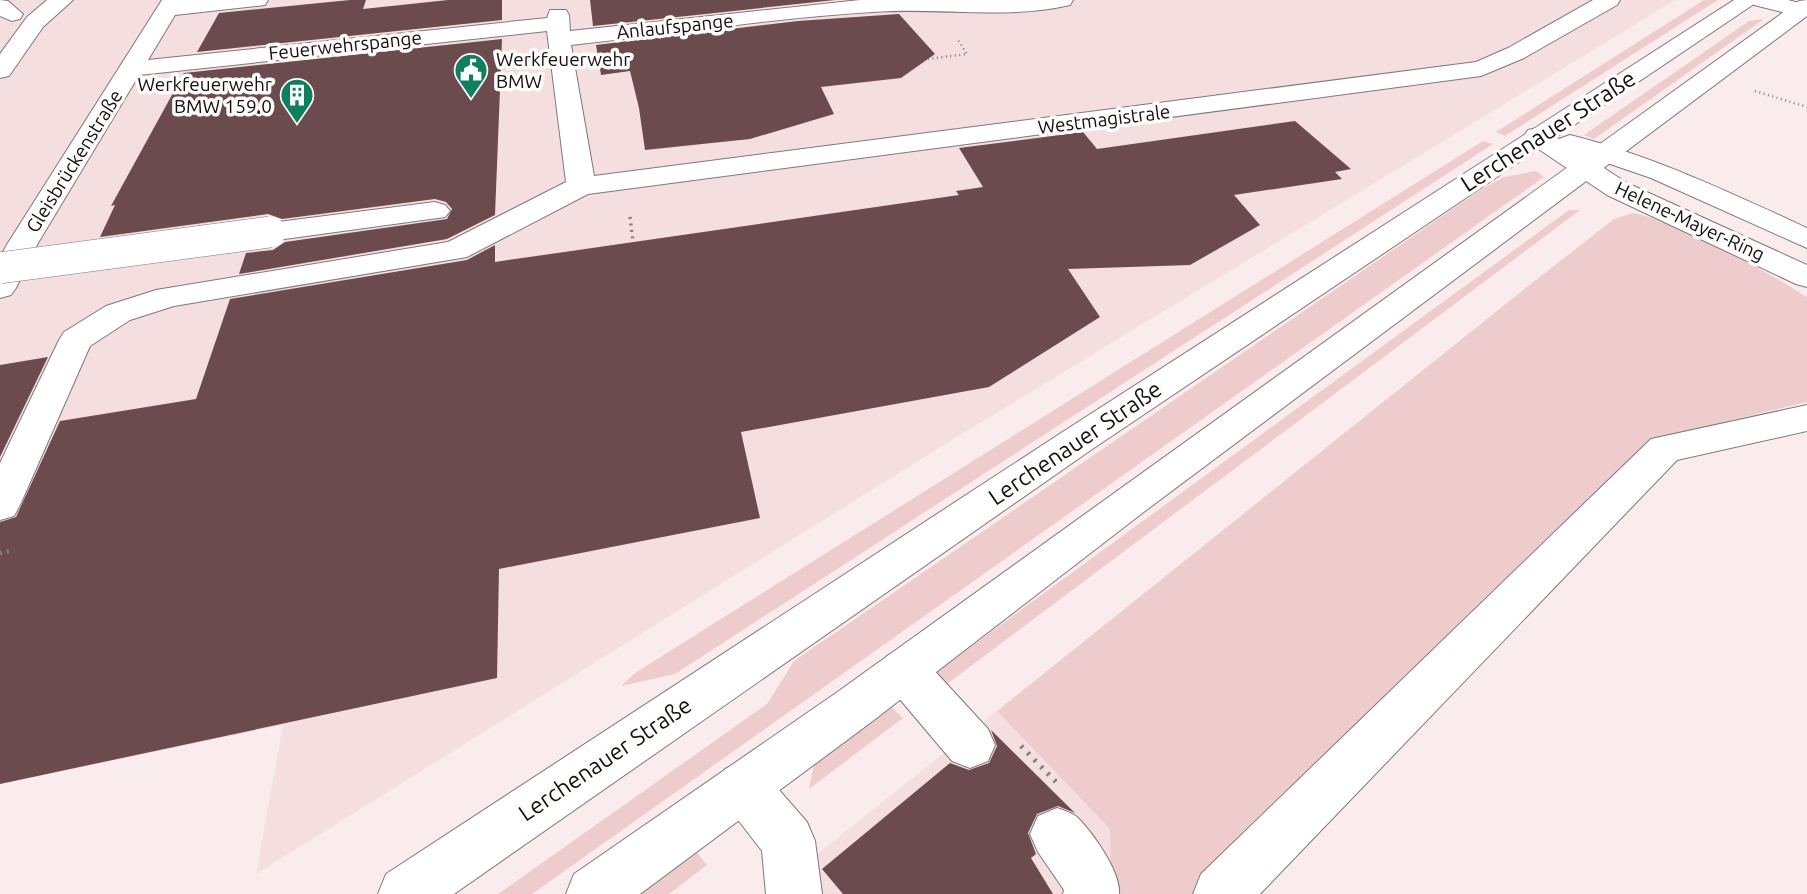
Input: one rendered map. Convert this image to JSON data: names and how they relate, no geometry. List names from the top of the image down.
{
  "streets": {
    "main road": [
      "Anlaufspange",
      "Feuerwehrspange",
      "Westmagistrale",
      "Lerchenauer Straße",
      "Gleisbrückenstraße",
      "Helene-Mayer-Ring"
    ]
  },
  "crossings": [
    ["Anlaufspange", "Feuerwehrspange"],
    ["Feuerwehrspange", "Gleisbrückenstraße"],
    ["Lerchenauer Straße", "Helene-Mayer-Ring"]
  ],
  "places": {
    "public building": ["Werkfeuerwehr BMW"],
    "building": ["Werkfeuerwehr BMW 159.0"]
  }
}
